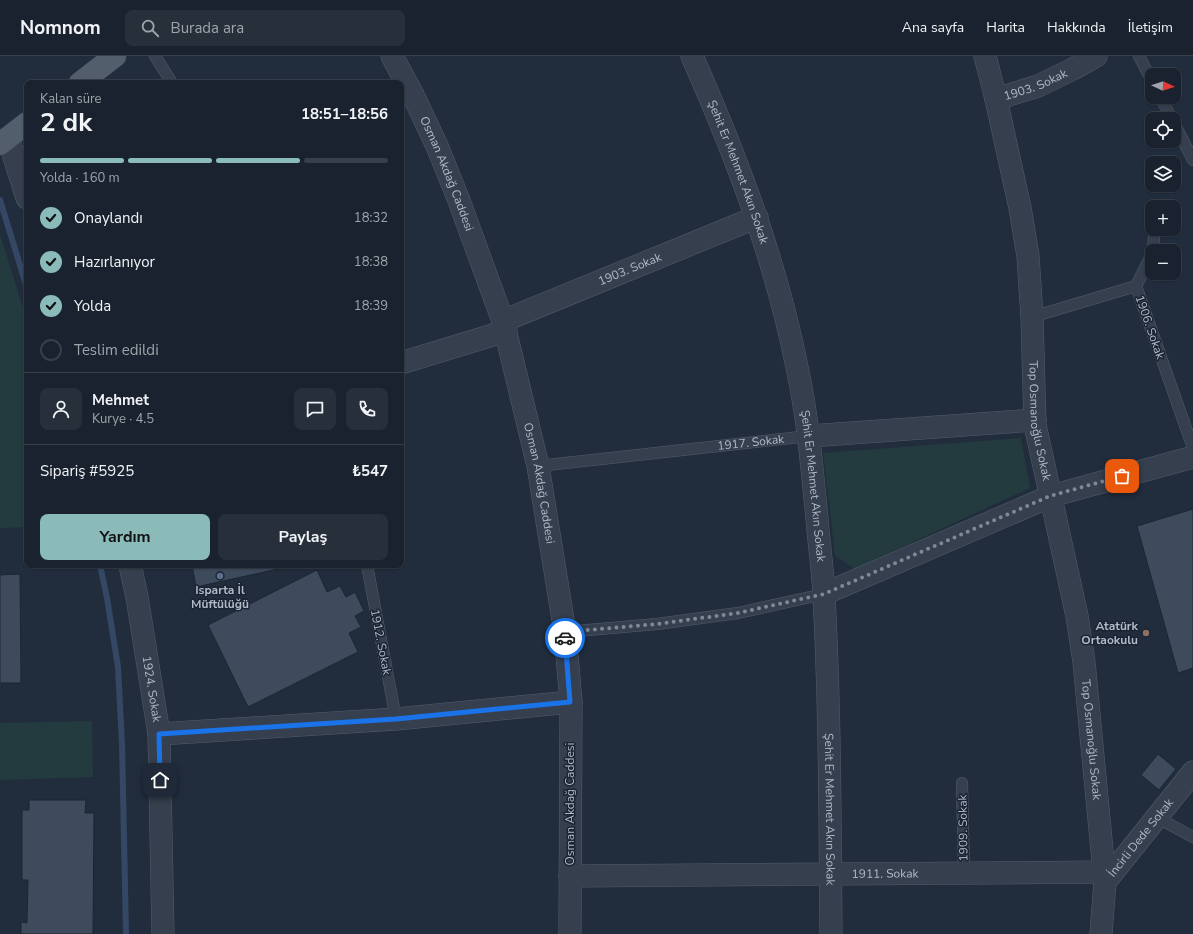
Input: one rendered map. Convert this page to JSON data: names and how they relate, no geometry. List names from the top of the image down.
{
  "streets": {
    "street": [
      "1903. Sokak",
      "Şehit Er Mehmet Akın Sokak",
      "Osman Akdağ Caddesi",
      "Top Osmanoğlu Sokak",
      "1917. Sokak",
      "1924. Sokak",
      "İncirli Dede Sokak",
      "1911. Sokak"
    ],
    "lane": ["1906. Sokak", "1912. Sokak", "1909. Sokak"]
  },
  "crossings": [
    ["1903. Sokak", "Şehit Er Mehmet Akın Sokak"],
    ["1903. Sokak", "Osman Akdağ Caddesi"],
    ["1903. Sokak", "Top Osmanoğlu Sokak"],
    ["Şehit Er Mehmet Akın Sokak", "1917. Sokak"],
    ["Şehit Er Mehmet Akın Sokak", "1911. Sokak"],
    ["Osman Akdağ Caddesi", "1917. Sokak"],
    ["Osman Akdağ Caddesi", "1911. Sokak"],
    ["1906. Sokak", "Top Osmanoğlu Sokak"],
    ["Top Osmanoğlu Sokak", "1917. Sokak"],
    ["Top Osmanoğlu Sokak", "İncirli Dede Sokak"],
    ["Top Osmanoğlu Sokak", "1911. Sokak"],
    ["1909. Sokak", "1911. Sokak"],
    ["İncirli Dede Sokak", "1911. Sokak"]
  ],
  "places": ["Isparta İl Müftülüğü", "Atatürk Ortaokulu"],
  "north": "right",
  "page": {
    "header": "Nomnom",
    "search": "Burada ara",
    "nav": [
      "Ana sayfa",
      "Harita",
      "Hakkında",
      "İletişim"
    ],
    "map_buttons": ["+", "−"],
    "heading": ["2 dk", "Kalan süre", "18:51–18:56"],
    "panel": [
      "Mehmet",
      "Kurye · 4.5",
      "Sipariş #5925",
      "₺547"
    ],
    "bar": "Yolda · 160 m",
    "list": [
      ["Onaylandı", "18:32"],
      ["Hazırlanıyor", "18:38"],
      ["Yolda", "18:39"],
      "Teslim edildi"
    ],
    "buttons": ["Yardım", "Paylaş"]
  }
}
